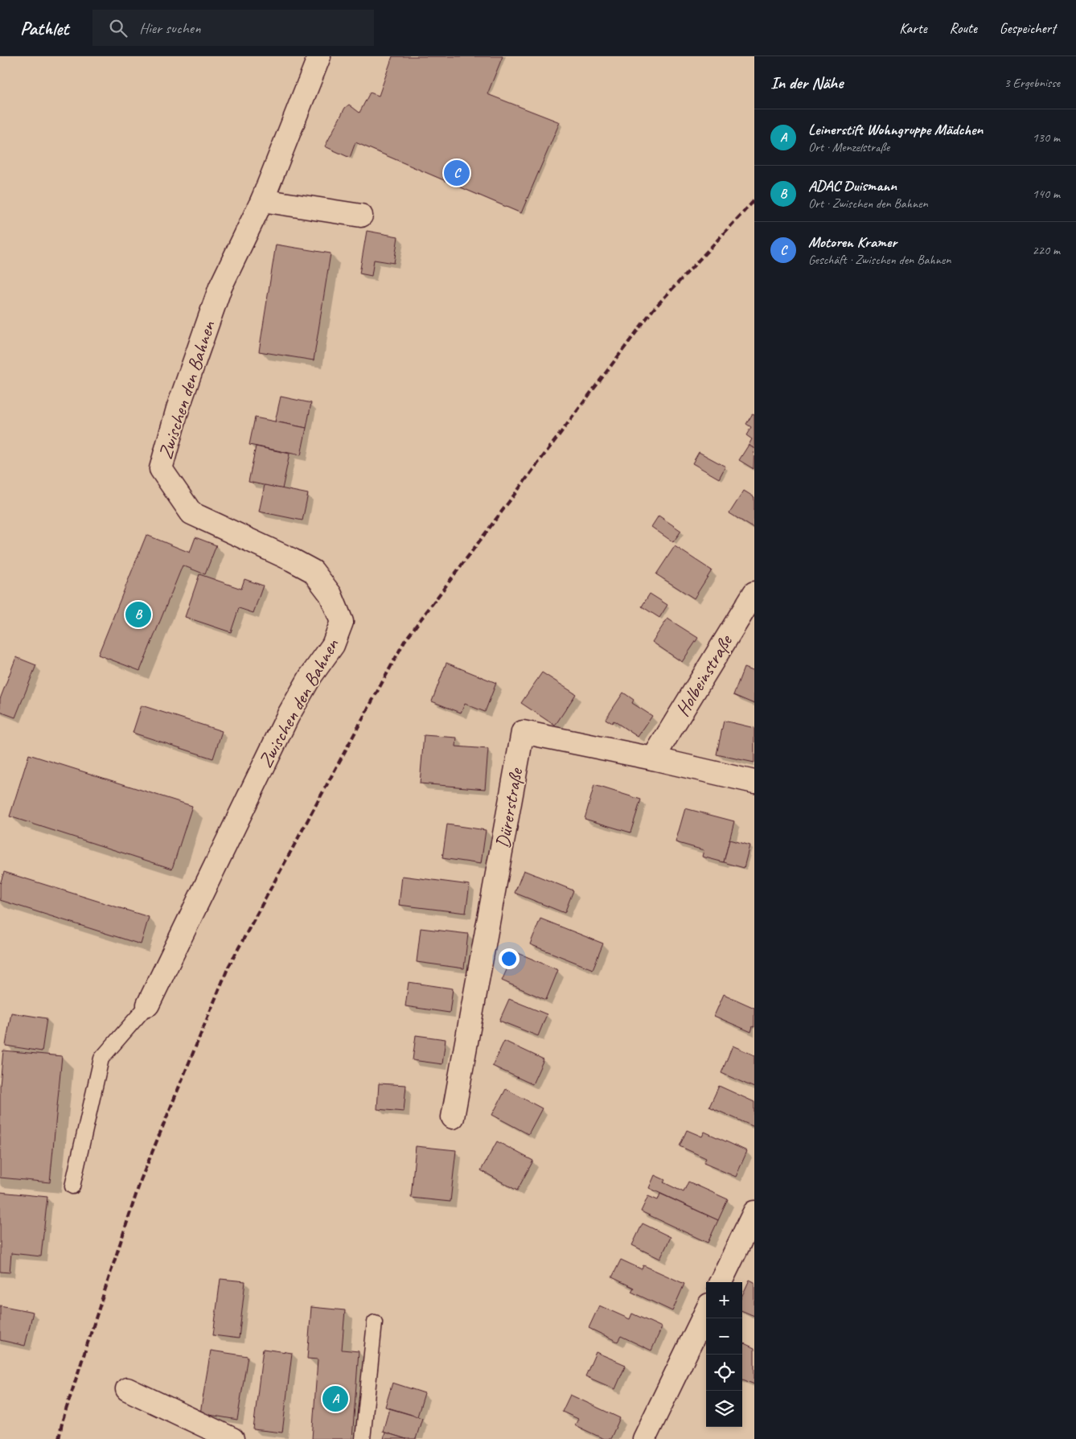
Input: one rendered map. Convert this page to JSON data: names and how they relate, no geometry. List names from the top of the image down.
{
  "streets": {
    "street": ["Zwischen den Bahnen", "Holbeinstraße", "Dürerstraße"]
  },
  "crossings": [
    ["Holbeinstraße", "Dürerstraße"]
  ],
  "page": {
    "header": "Pathlet",
    "search": "Hier suchen",
    "nav": ["Karte", "Route", "Gespeichert"],
    "heading": ["In der Nähe", "3 Ergebnisse"],
    "list": [
      {
        "mark": "A",
        "name": "Leinerstift Wohngruppe Mädchen",
        "note": "Ort · Menzelstraße",
        "value": "130 m"
      },
      {
        "mark": "B",
        "name": "ADAC Duismann",
        "note": "Ort · Zwischen den Bahnen",
        "value": "140 m"
      },
      {
        "mark": "C",
        "name": "Motoren Kramer",
        "note": "Geschäft · Zwischen den Bahnen",
        "value": "220 m"
      }
    ],
    "pins": ["C", "B", "A"],
    "map_buttons": ["+", "−"]
  }
}
